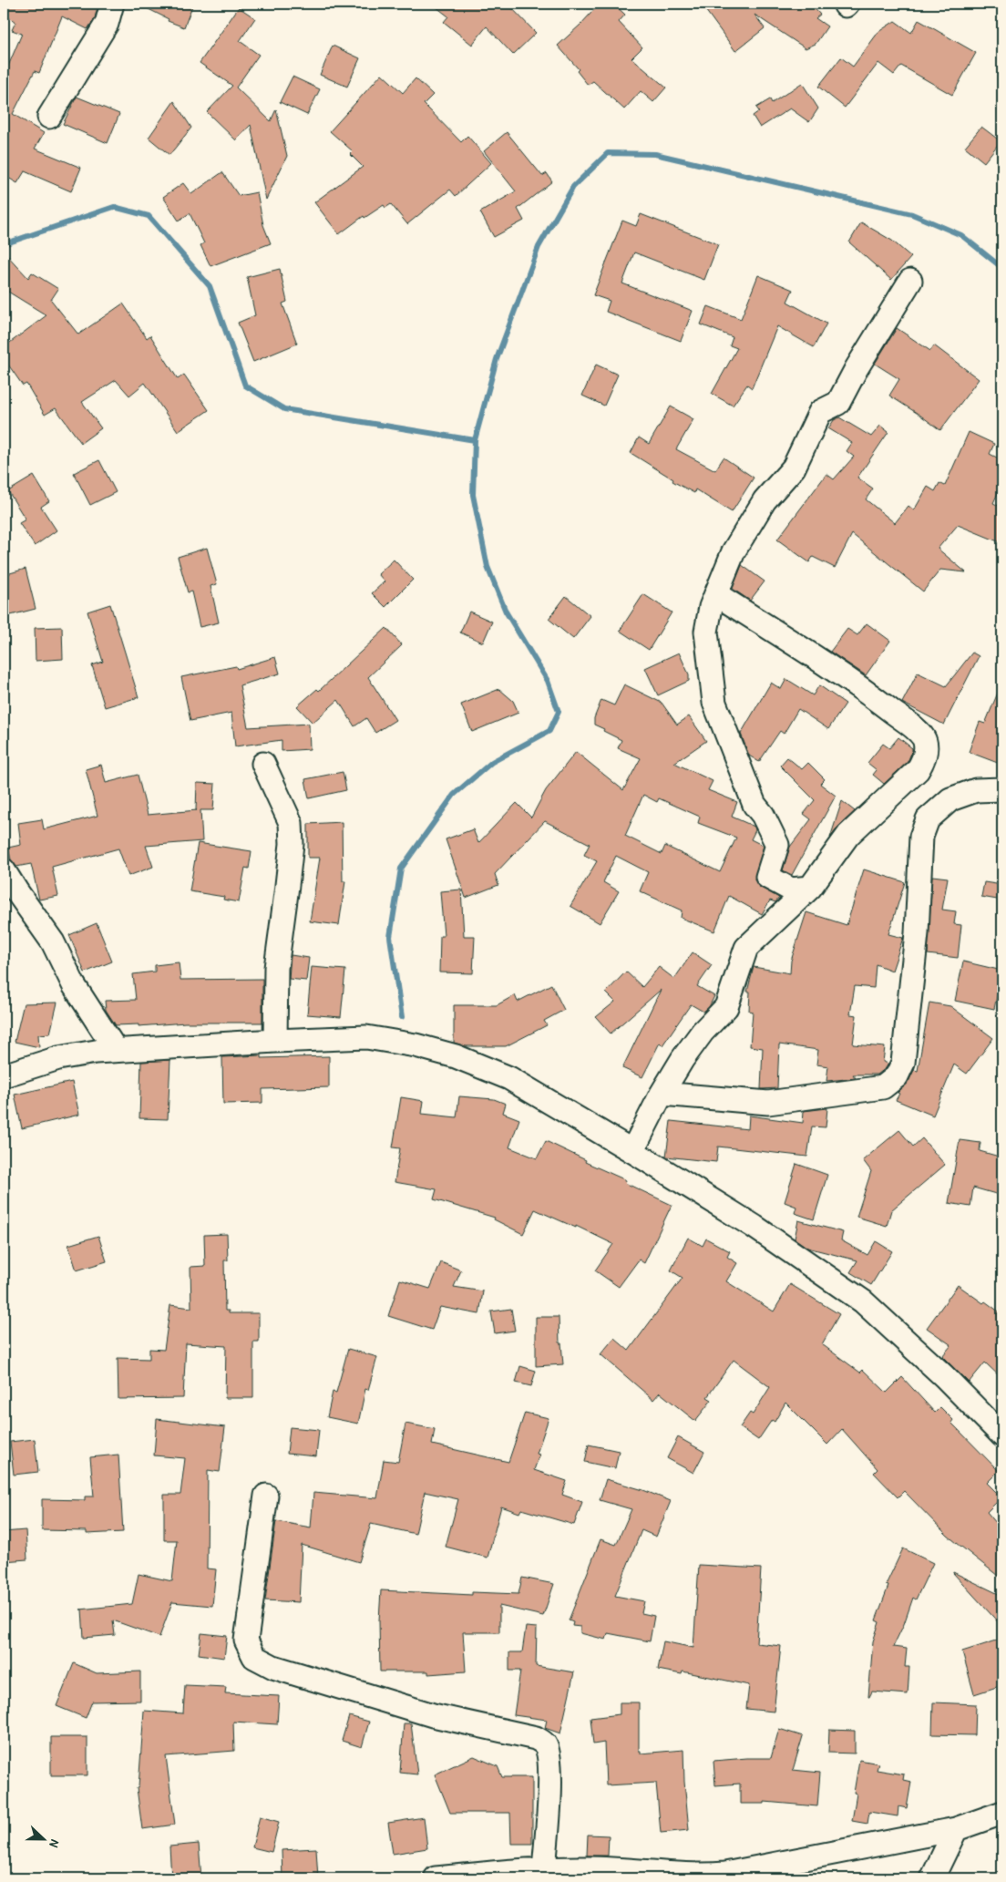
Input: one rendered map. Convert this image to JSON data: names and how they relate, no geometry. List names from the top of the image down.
{
  "north": "right"
}
